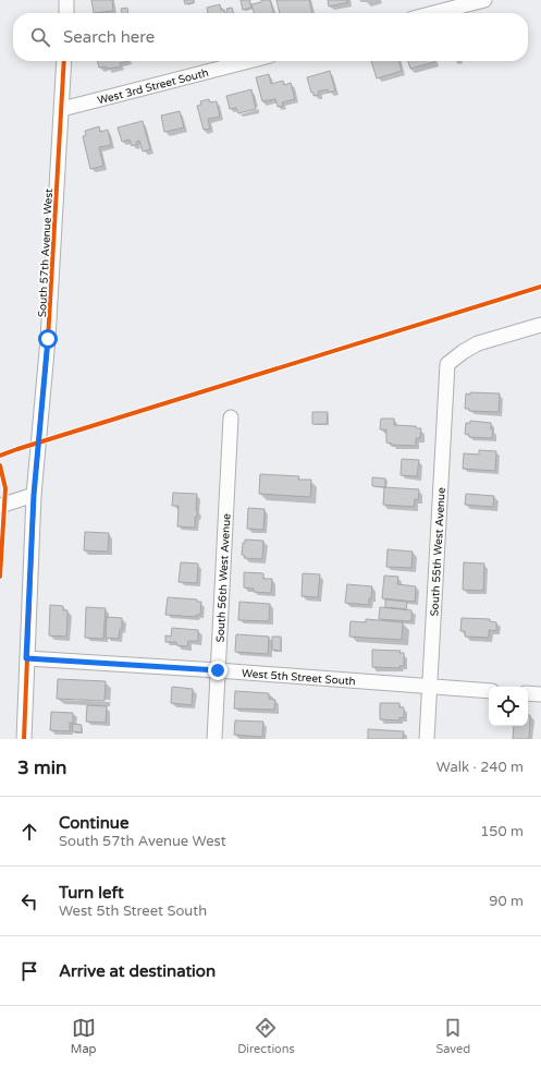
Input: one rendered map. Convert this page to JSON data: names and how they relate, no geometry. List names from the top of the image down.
{
  "streets": {
    "street": [
      "West 3rd Street South",
      "South 57th Avenue West",
      "South 55th West Avenue",
      "South 56th West Avenue",
      "West 5th Street South"
    ]
  },
  "crossings": [
    ["West 3rd Street South", "South 57th Avenue West"],
    ["South 57th Avenue West", "West 5th Street South"],
    ["South 55th West Avenue", "West 5th Street South"],
    ["South 56th West Avenue", "West 5th Street South"]
  ],
  "page": {
    "search": "Search here",
    "heading": ["3 min", "Walk · 240 m"],
    "list": [
      ["Continue", "South 57th Avenue West", "150 m"],
      ["Turn left", "West 5th Street South", "90 m"],
      "Arrive at destination"
    ],
    "nav": ["Map", "Directions", "Saved"]
  }
}
